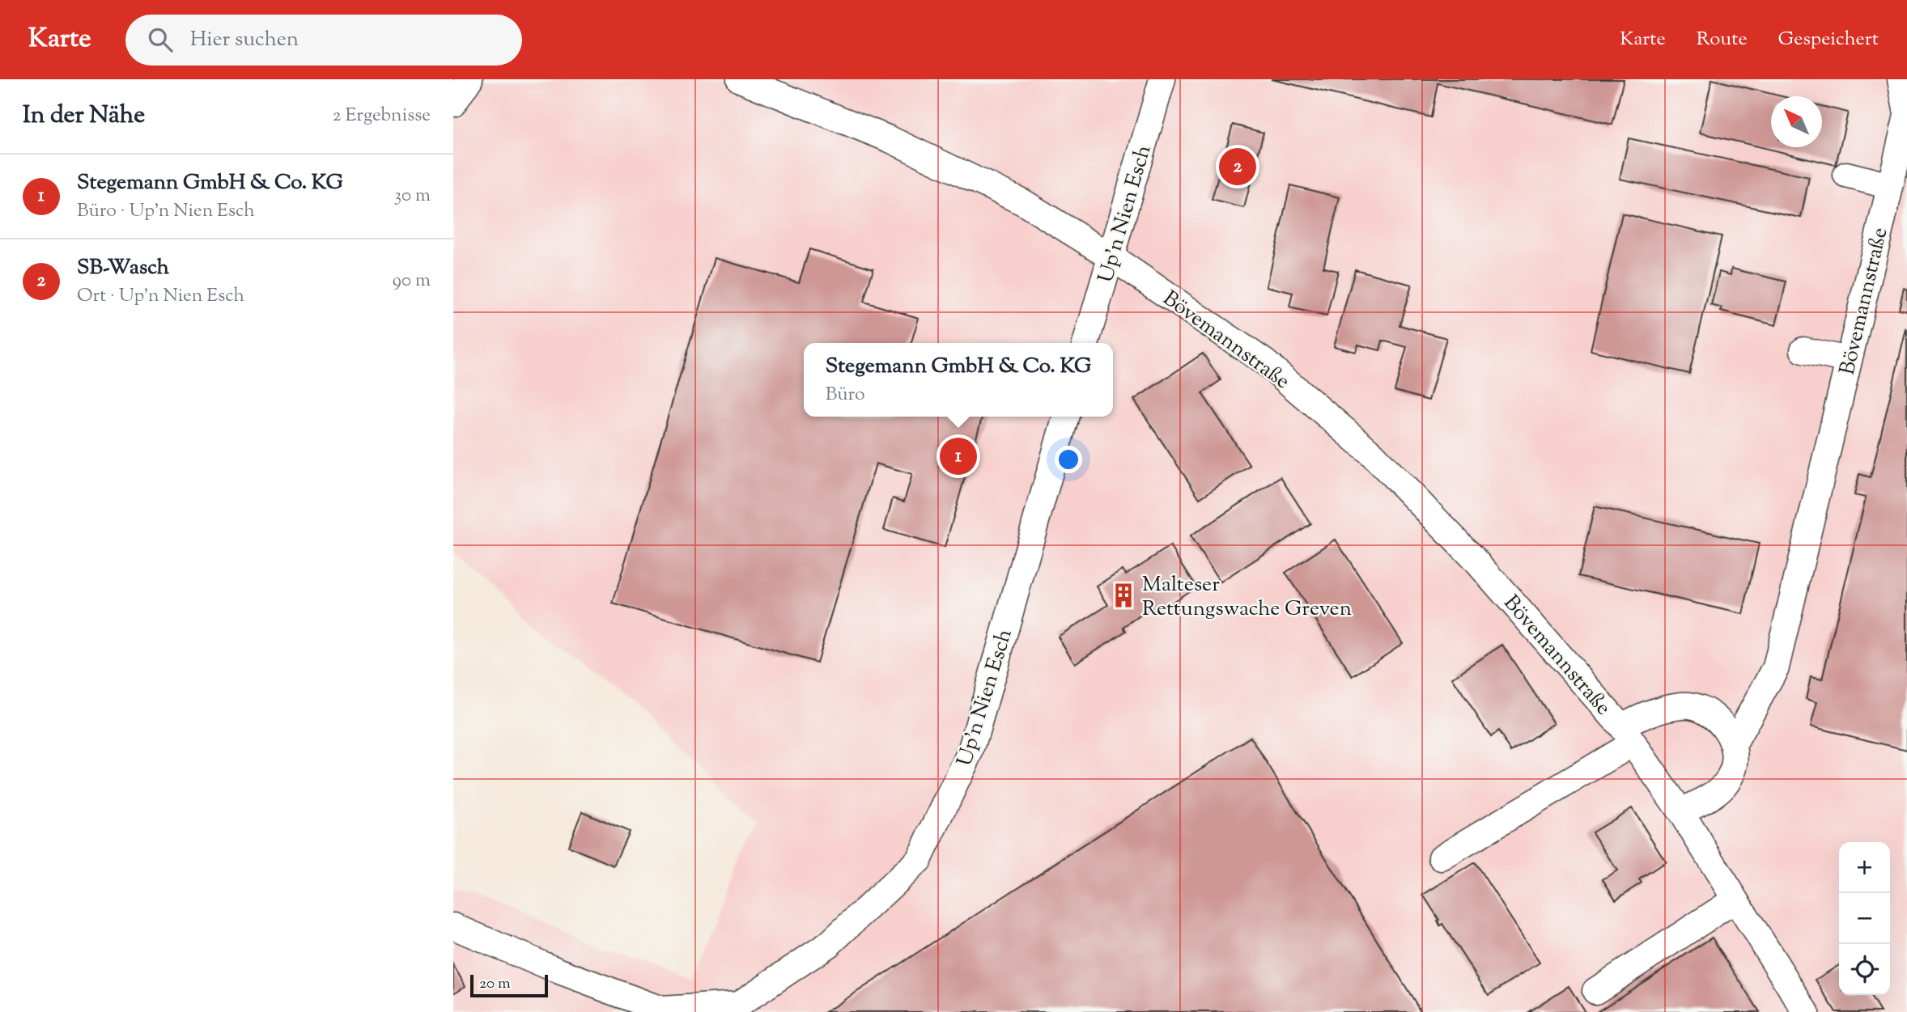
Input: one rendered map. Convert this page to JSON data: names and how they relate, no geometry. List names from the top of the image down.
{
  "streets": {
    "street": ["Up'n Nien Esch", "Bövemannstraße"]
  },
  "crossings": [
    ["Up'n Nien Esch", "Bövemannstraße"]
  ],
  "places": {
    "building": ["Malteser Rettungswache Greven"]
  },
  "scale_bar": "20 m",
  "north": "top left",
  "page": {
    "header": "Karte",
    "search": "Hier suchen",
    "nav": ["Karte", "Route", "Gespeichert"],
    "heading": ["In der Nähe", "2 Ergebnisse"],
    "pins": ["2", "1"],
    "list": [
      {
        "mark": "1",
        "name": "Stegemann GmbH & Co. KG",
        "note": "Büro · Up'n Nien Esch",
        "value": "30 m"
      },
      {
        "mark": "2",
        "name": "SB-Wasch",
        "note": "Ort · Up'n Nien Esch",
        "value": "90 m"
      }
    ],
    "popup": ["Stegemann GmbH & Co. KG", "Büro"],
    "map_buttons": ["+", "−"],
    "scale": "20 m"
  }
}
